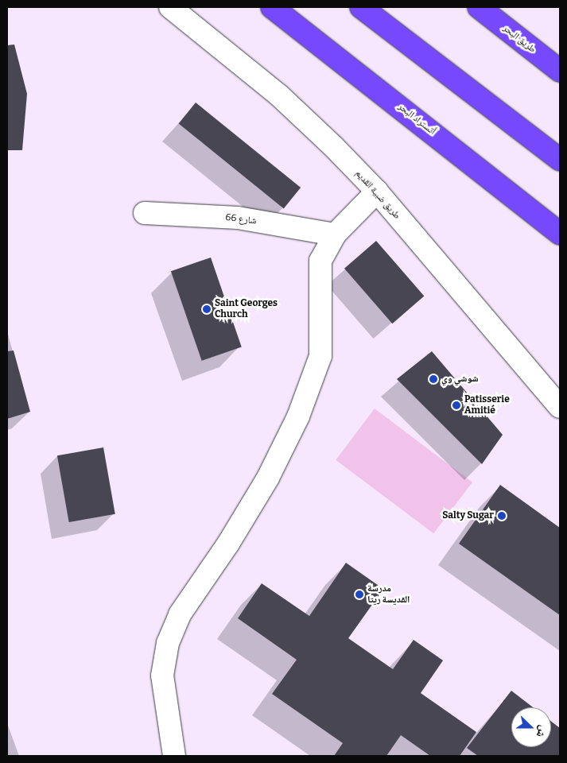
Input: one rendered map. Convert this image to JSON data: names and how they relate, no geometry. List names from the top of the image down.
{
  "streets": {
    "highway": ["طريق البحر", "أتستراد البحر"],
    "street": ["طريق ضبية القديم", "شارع 66"]
  },
  "places": [
    "Saint Georges Church",
    "شوشي وي",
    "Patisserie Amitié",
    "Salty Sugar",
    "مدرسة القديسة ريتا"
  ],
  "north": "right"
}
